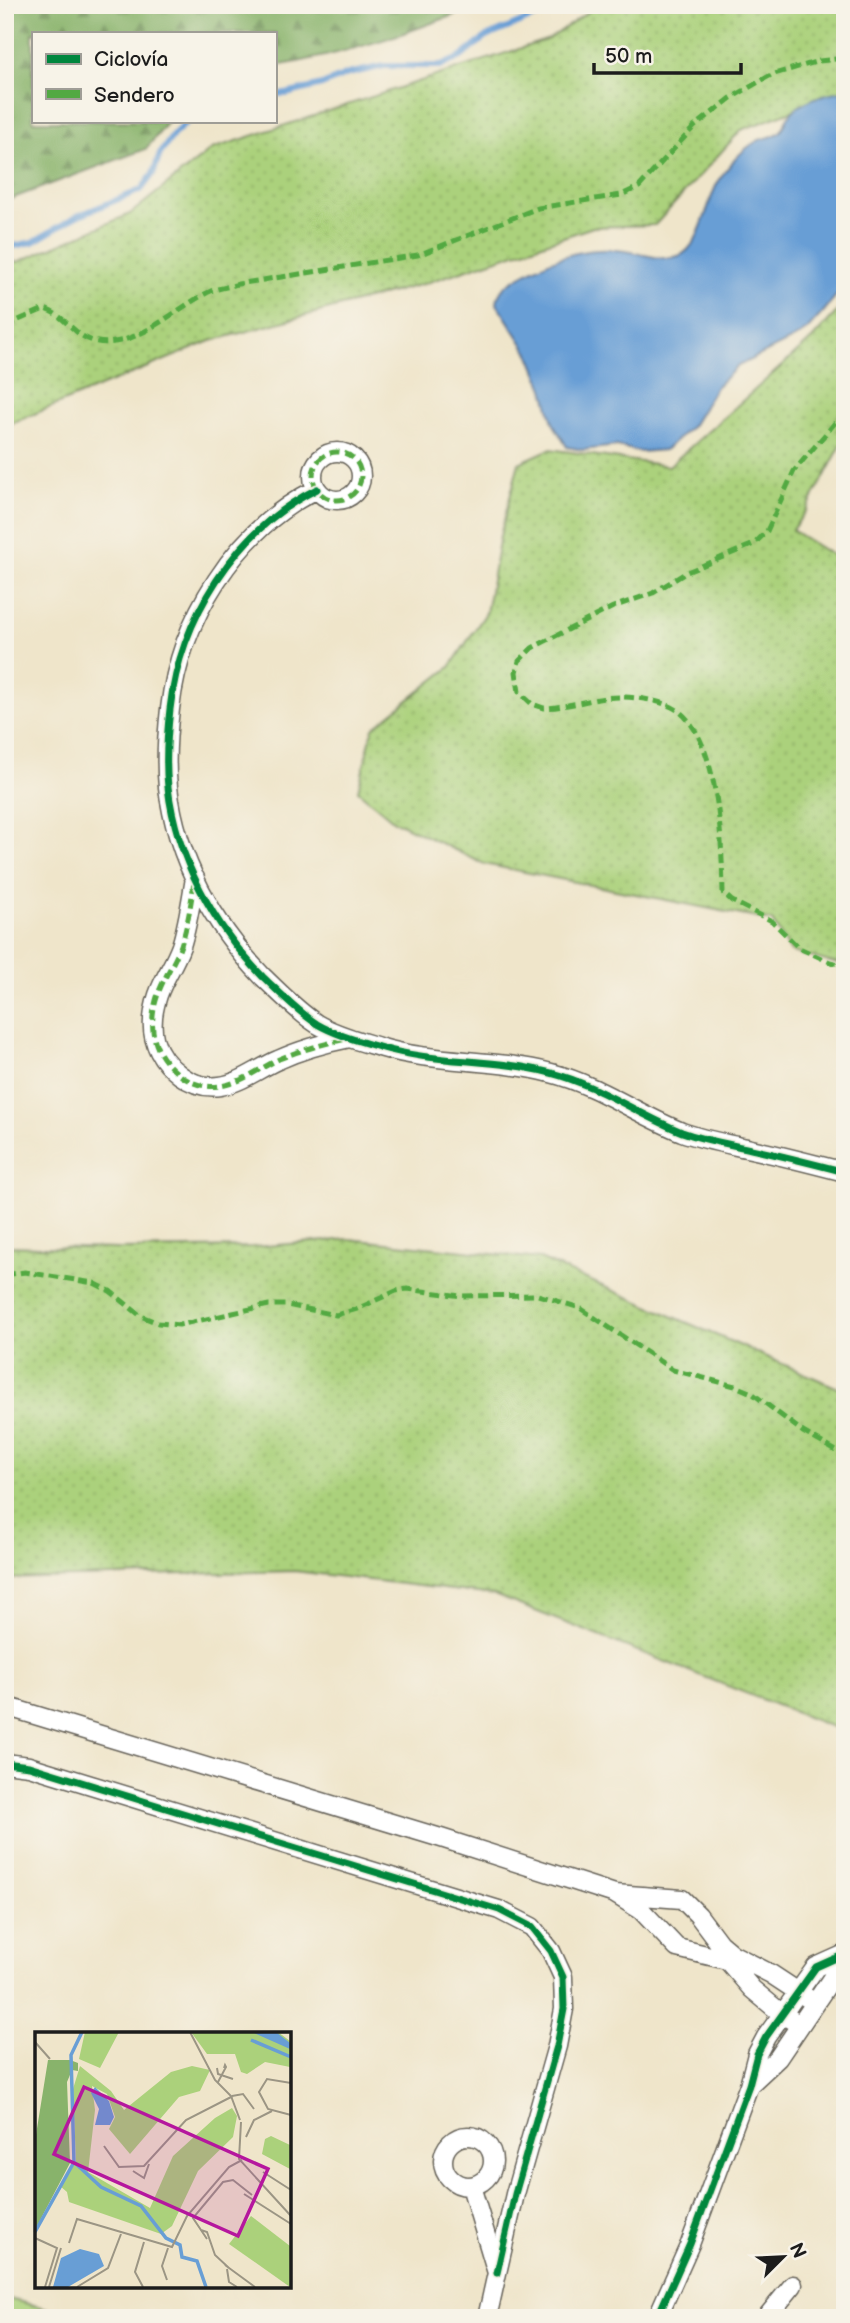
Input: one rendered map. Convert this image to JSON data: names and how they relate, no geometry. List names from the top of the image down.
{
  "legend": ["Ciclovía", "Sendero"],
  "scale_bar": "50 m",
  "north": "top right"
}
